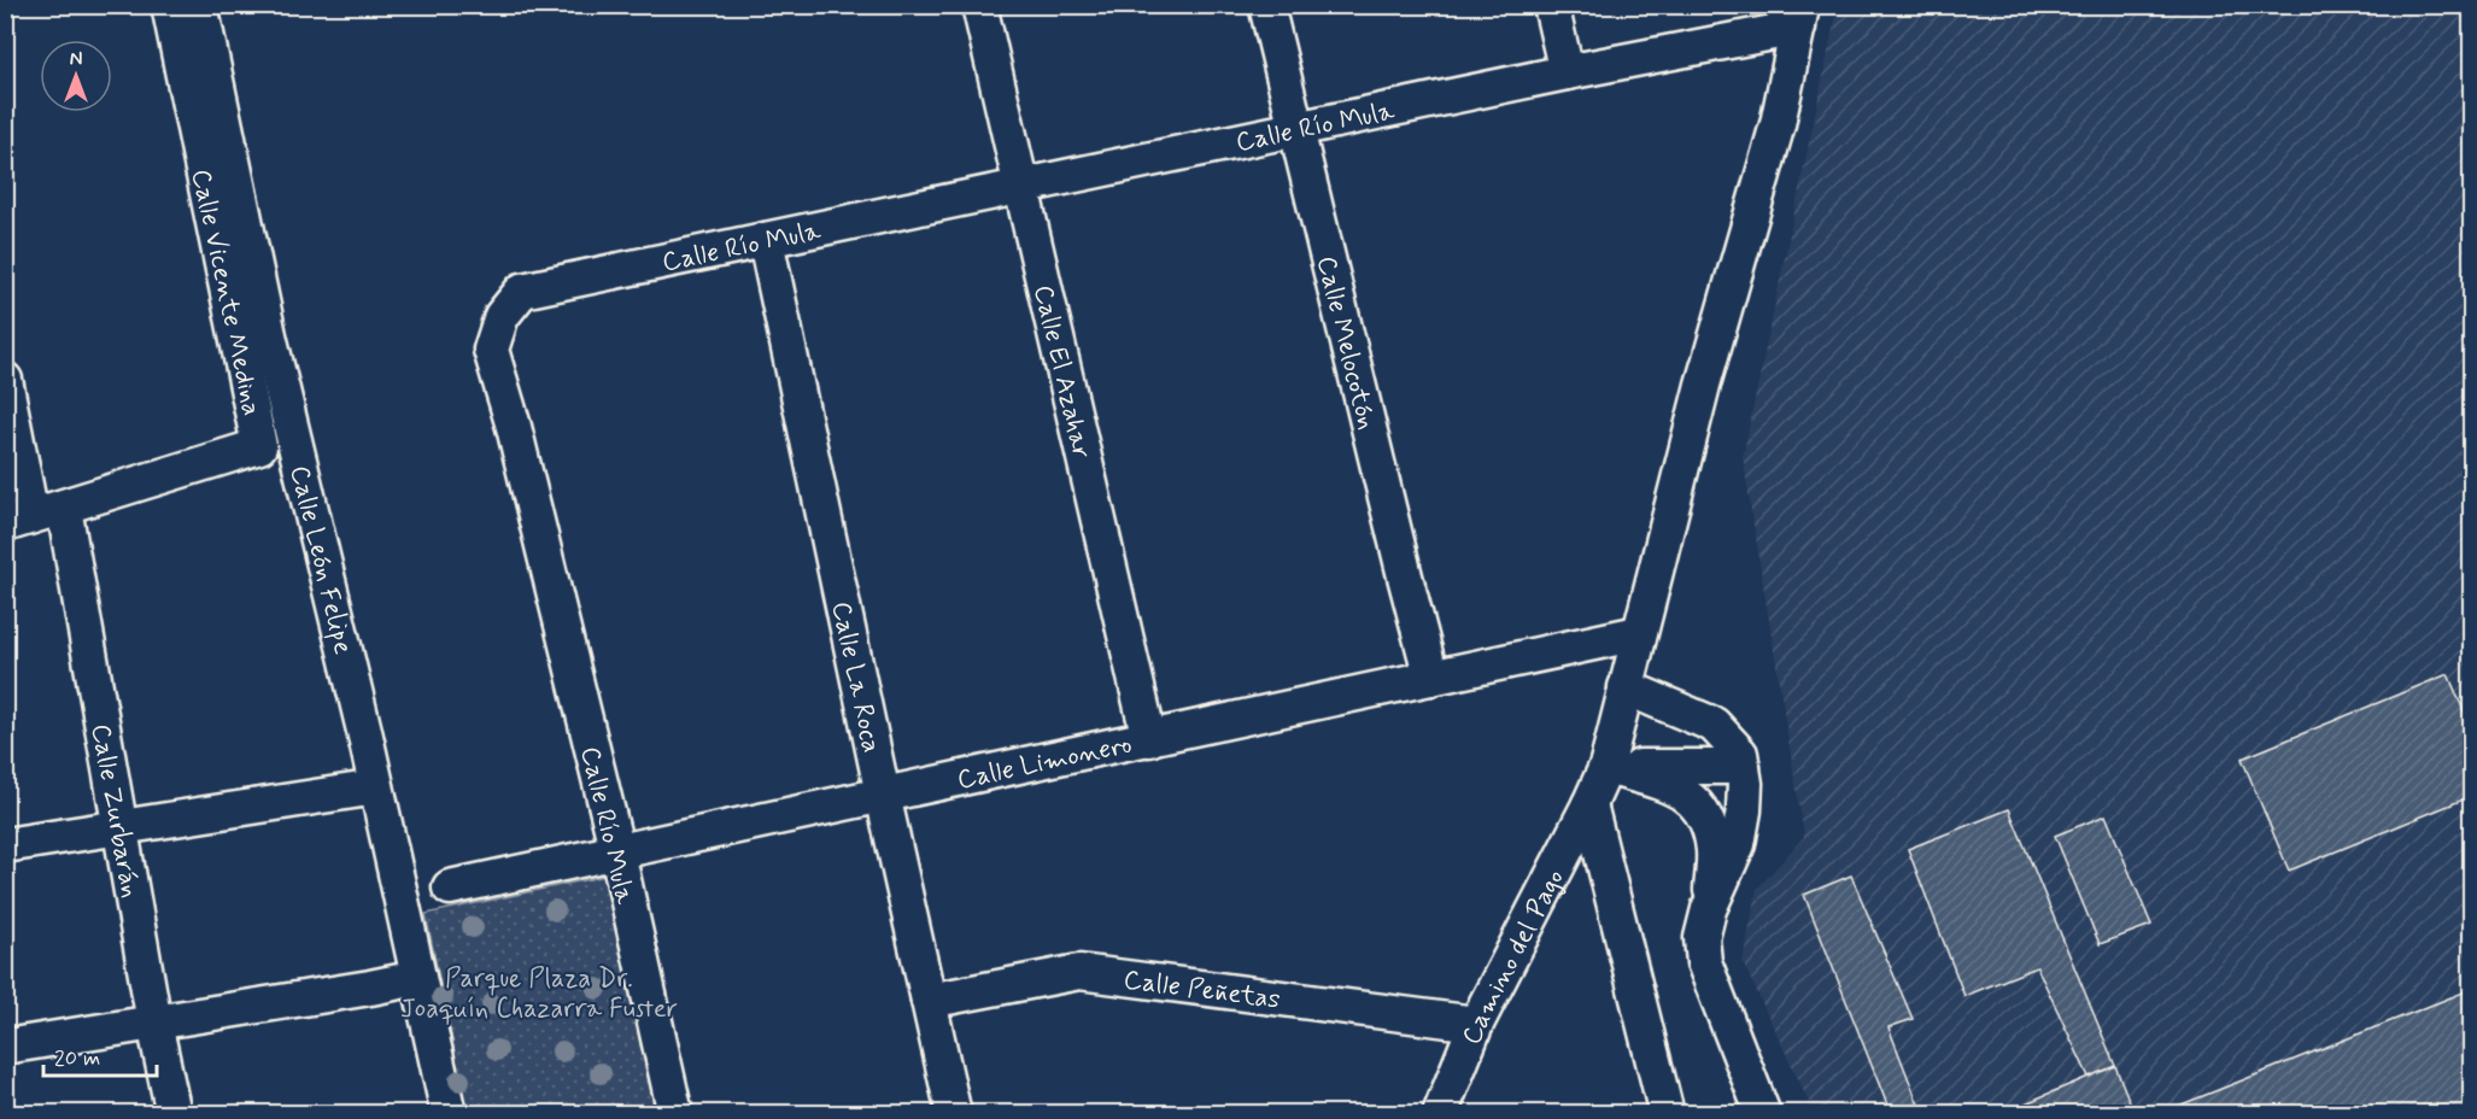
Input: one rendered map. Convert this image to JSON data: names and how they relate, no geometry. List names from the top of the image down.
{
  "streets": {
    "street": [
      "Calle Río Mula",
      "Calle Vicente Medina",
      "Calle Melocotón",
      "Calle El Azahar",
      "Calle León Felipe",
      "Calle La Roca",
      "Calle Limonero",
      "Calle Zurbarán",
      "Camino del Pago",
      "Calle Peñetas"
    ]
  },
  "crossings": [
    ["Calle Río Mula", "Calle Melocotón"],
    ["Calle Río Mula", "Calle El Azahar"],
    ["Calle Río Mula", "Calle La Roca"],
    ["Calle Río Mula", "Calle Limonero"],
    ["Calle Río Mula", "Camino del Pago"],
    ["Calle Vicente Medina", "Calle Zurbarán"],
    ["Calle Melocotón", "Calle Limonero"],
    ["Calle El Azahar", "Calle Limonero"],
    ["Calle La Roca", "Calle Limonero"],
    ["Calle La Roca", "Calle Peñetas"],
    ["Calle Limonero", "Camino del Pago"],
    ["Camino del Pago", "Calle Peñetas"]
  ],
  "parks": ["Parque Plaza Dr. Joaquín Chazarra Fuster"],
  "scale_bar": "20 m",
  "north": "top"
}
